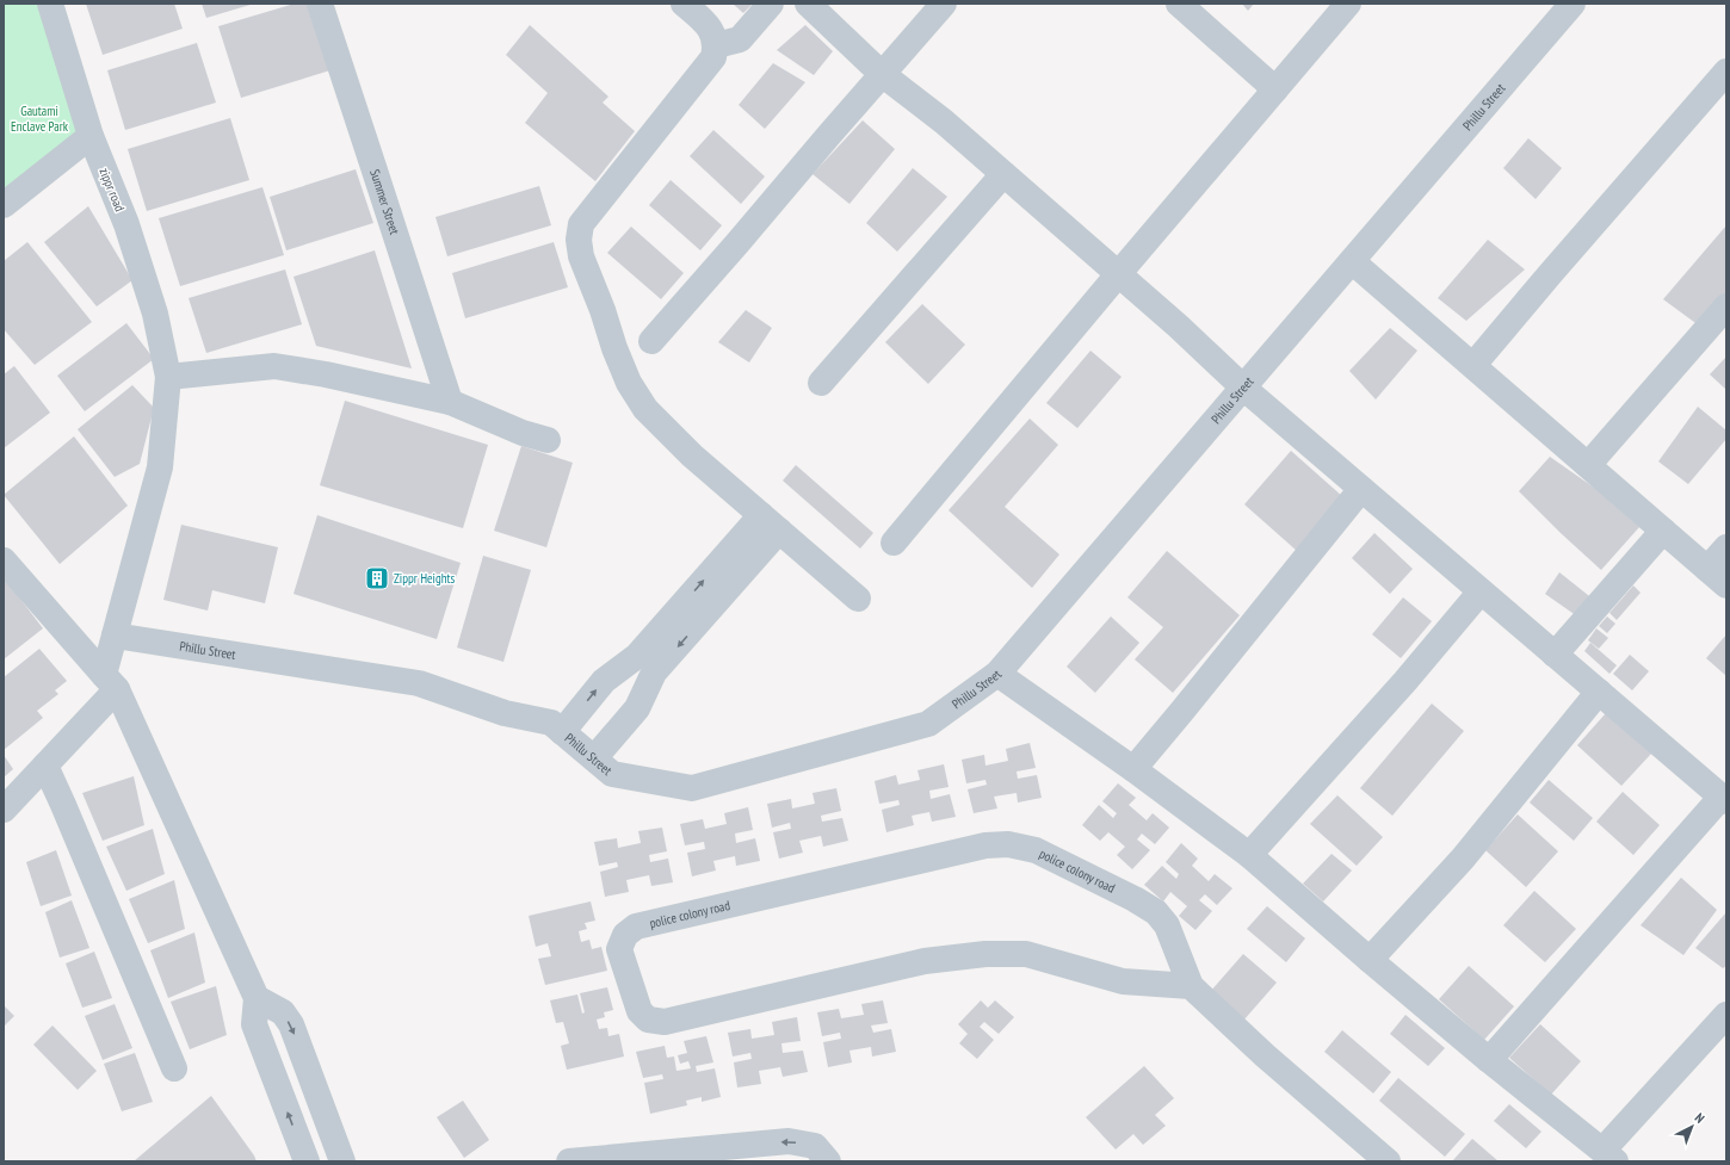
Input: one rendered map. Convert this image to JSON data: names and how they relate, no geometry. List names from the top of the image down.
{
  "streets": {
    "street": [
      "Phillu Street",
      "zippr road",
      "Summer Street",
      "police colony road"
    ]
  },
  "crossings": [
    ["Phillu Street", "zippr road"]
  ],
  "parks": ["Gautami Enclave Park"],
  "places": {
    "building": ["Zippr Heights"]
  },
  "north": "top right"
}
